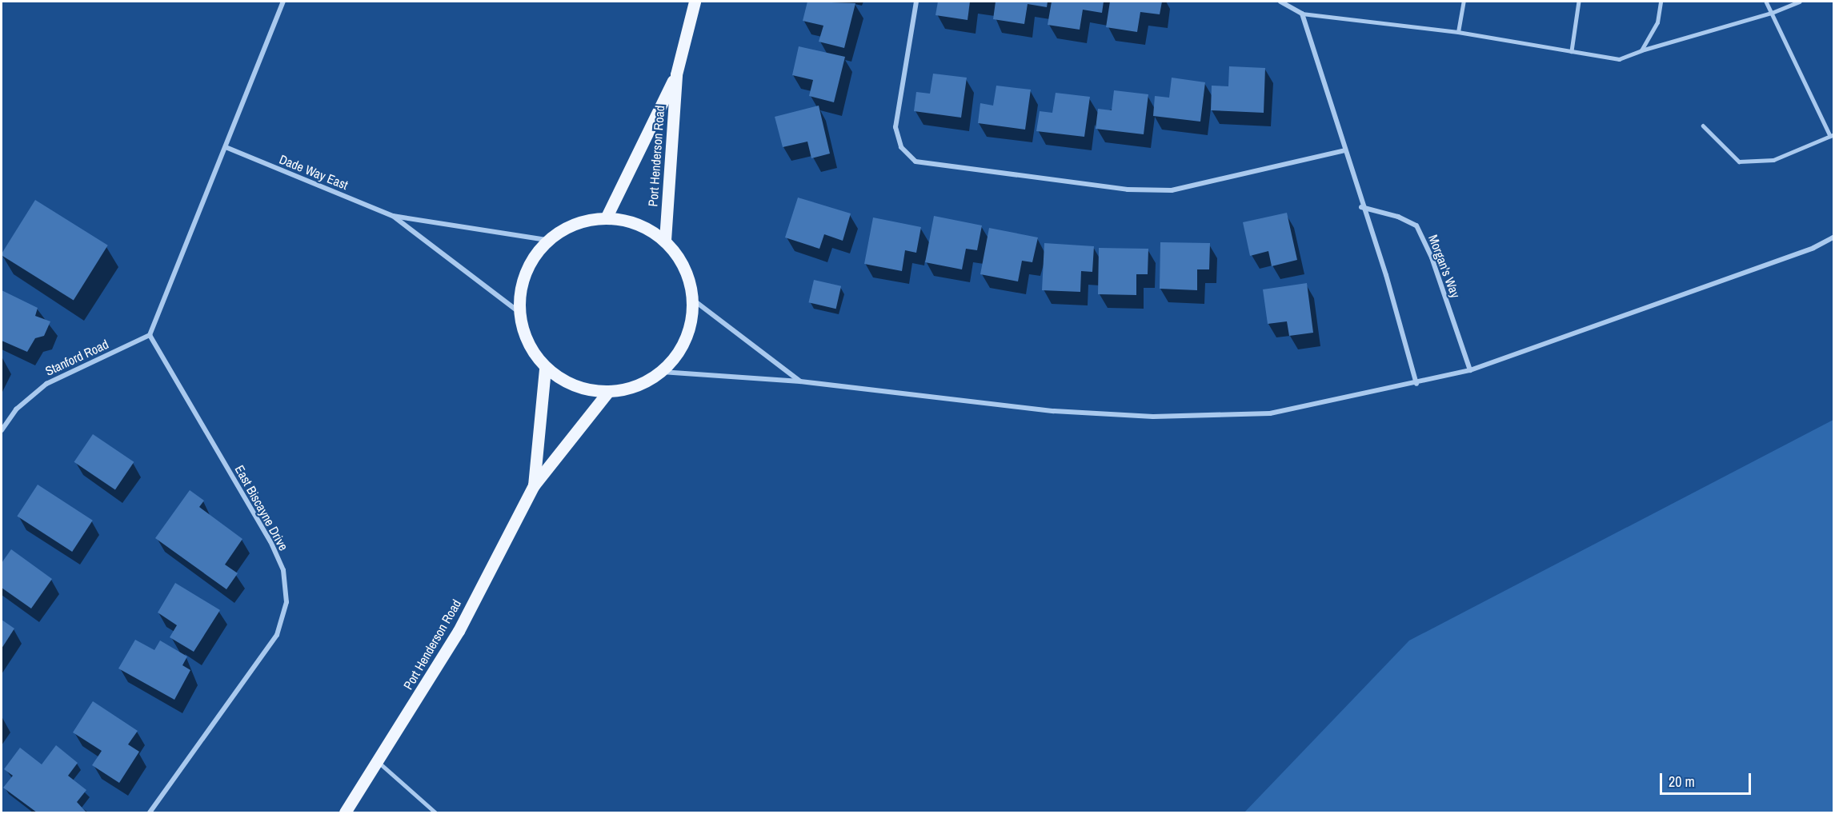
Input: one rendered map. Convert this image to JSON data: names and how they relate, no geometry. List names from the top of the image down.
{
  "streets": {
    "main road": ["Port Henderson Road"],
    "street": [
      "Dade Way East",
      "Morgan's Way",
      "Stanford Road",
      "East Biscayne Drive"
    ]
  },
  "crossings": [
    ["Stanford Road", "East Biscayne Drive"]
  ],
  "scale_bar": "20 m"
}
